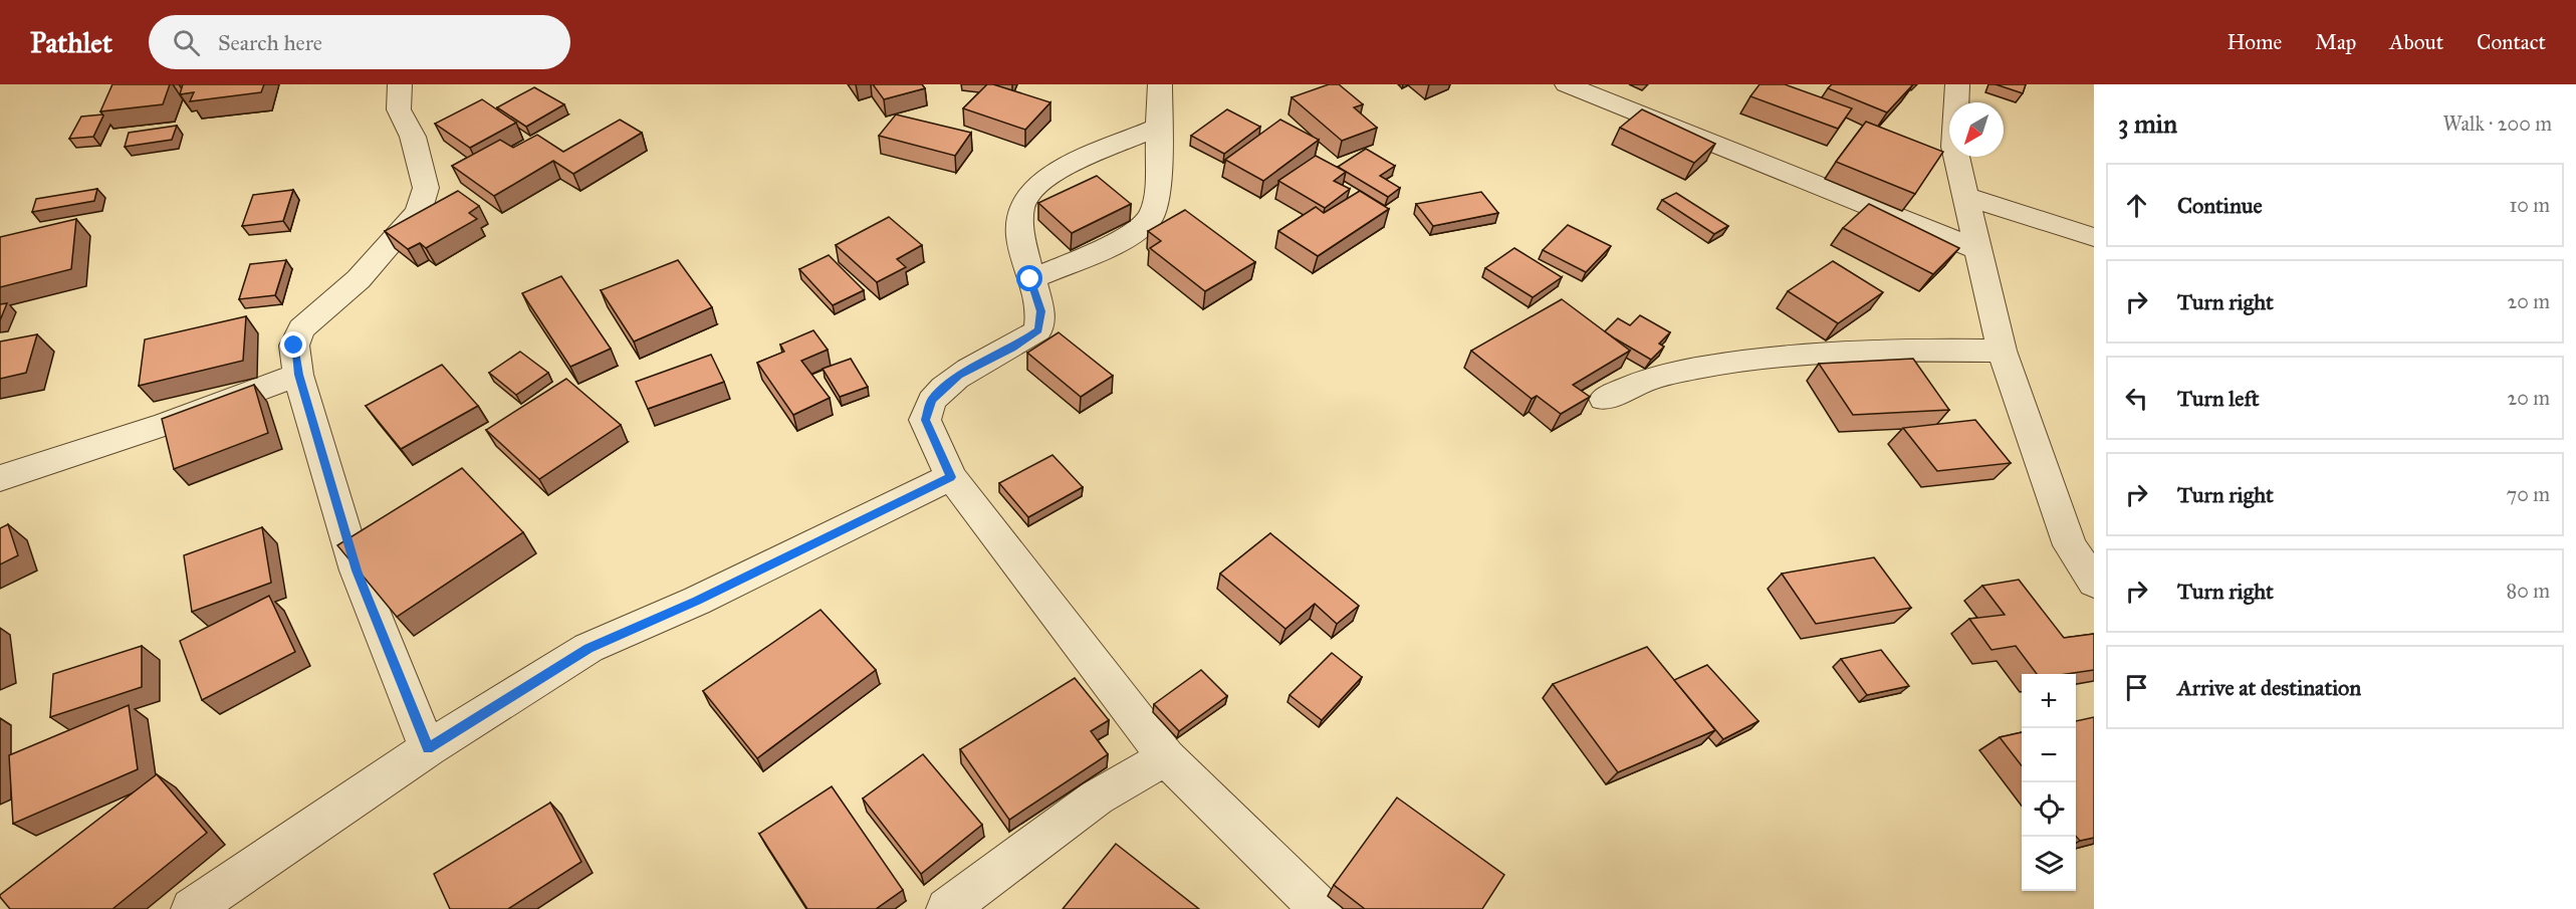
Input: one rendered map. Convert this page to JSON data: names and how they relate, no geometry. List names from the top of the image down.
{
  "north": "bottom left",
  "page": {
    "header": "Pathlet",
    "search": "Search here",
    "nav": [
      "Home",
      "Map",
      "About",
      "Contact"
    ],
    "heading": ["3 min", "Walk · 200 m"],
    "list": [
      ["Continue", "10 m"],
      ["Turn right", "20 m"],
      ["Turn left", "20 m"],
      ["Turn right", "70 m"],
      ["Turn right", "80 m"],
      "Arrive at destination"
    ],
    "map_buttons": ["+", "−"]
  }
}
